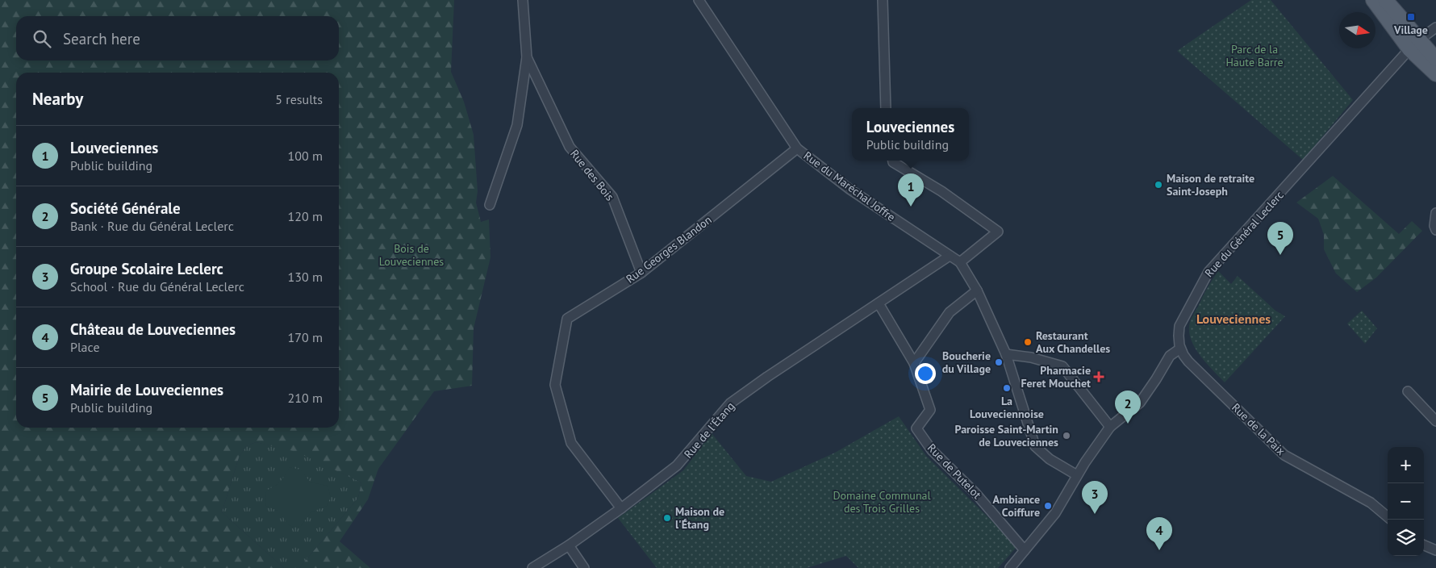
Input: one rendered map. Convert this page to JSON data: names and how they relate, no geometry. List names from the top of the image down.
{
  "streets": {
    "street": [
      "Rue des Bois",
      "Rue du Maréchal Joffre",
      "Rue du Général Leclerc",
      "Rue Georges Blandon",
      "Rue de la Paix",
      "Rue de l'Étang",
      "Rue de Putelot"
    ]
  },
  "crossings": [
    ["Rue des Bois", "Rue Georges Blandon"],
    ["Rue du Maréchal Joffre", "Rue Georges Blandon"],
    ["Rue du Maréchal Joffre", "Rue de l'Étang"],
    ["Rue du Général Leclerc", "Rue de la Paix"],
    ["Rue Georges Blandon", "Rue de l'Étang"]
  ],
  "districts": ["Louveciennes"],
  "parks": ["Parc de la Haute Barre", "Bois de Louveciennes", "Domaine Communal des Trois Grilles"],
  "places": {
    "transit": ["Village"],
    "other": [
      "Maison de retraite Saint-Joseph",
      "Restaurant Aux Chandelles",
      "Boucherie du Village",
      "La Louveciennoise",
      "Paroisse Saint-Martin de Louveciennes",
      "Ambiance Coiffure",
      "Maison de l'Étang"
    ],
    "health": ["Pharmacie Feret Mouchet"]
  },
  "north": "right",
  "page": {
    "search": "Search here",
    "heading": ["Nearby", "5 results"],
    "popup": ["Louveciennes", "Public building"],
    "list": [
      {
        "mark": "1",
        "name": "Louveciennes",
        "note": "Public building",
        "value": "100 m"
      },
      {
        "mark": "2",
        "name": "Société Générale",
        "note": "Bank · Rue du Général Leclerc",
        "value": "120 m"
      },
      {
        "mark": "3",
        "name": "Groupe Scolaire Leclerc",
        "note": "School · Rue du Général Leclerc",
        "value": "130 m"
      },
      {
        "mark": "4",
        "name": "Château de Louveciennes",
        "note": "Place",
        "value": "170 m"
      },
      {
        "mark": "5",
        "name": "Mairie de Louveciennes",
        "note": "Public building",
        "value": "210 m"
      }
    ],
    "pins": [
      "1",
      "5",
      "2",
      "3",
      "4"
    ],
    "map_buttons": ["+", "−"]
  }
}
